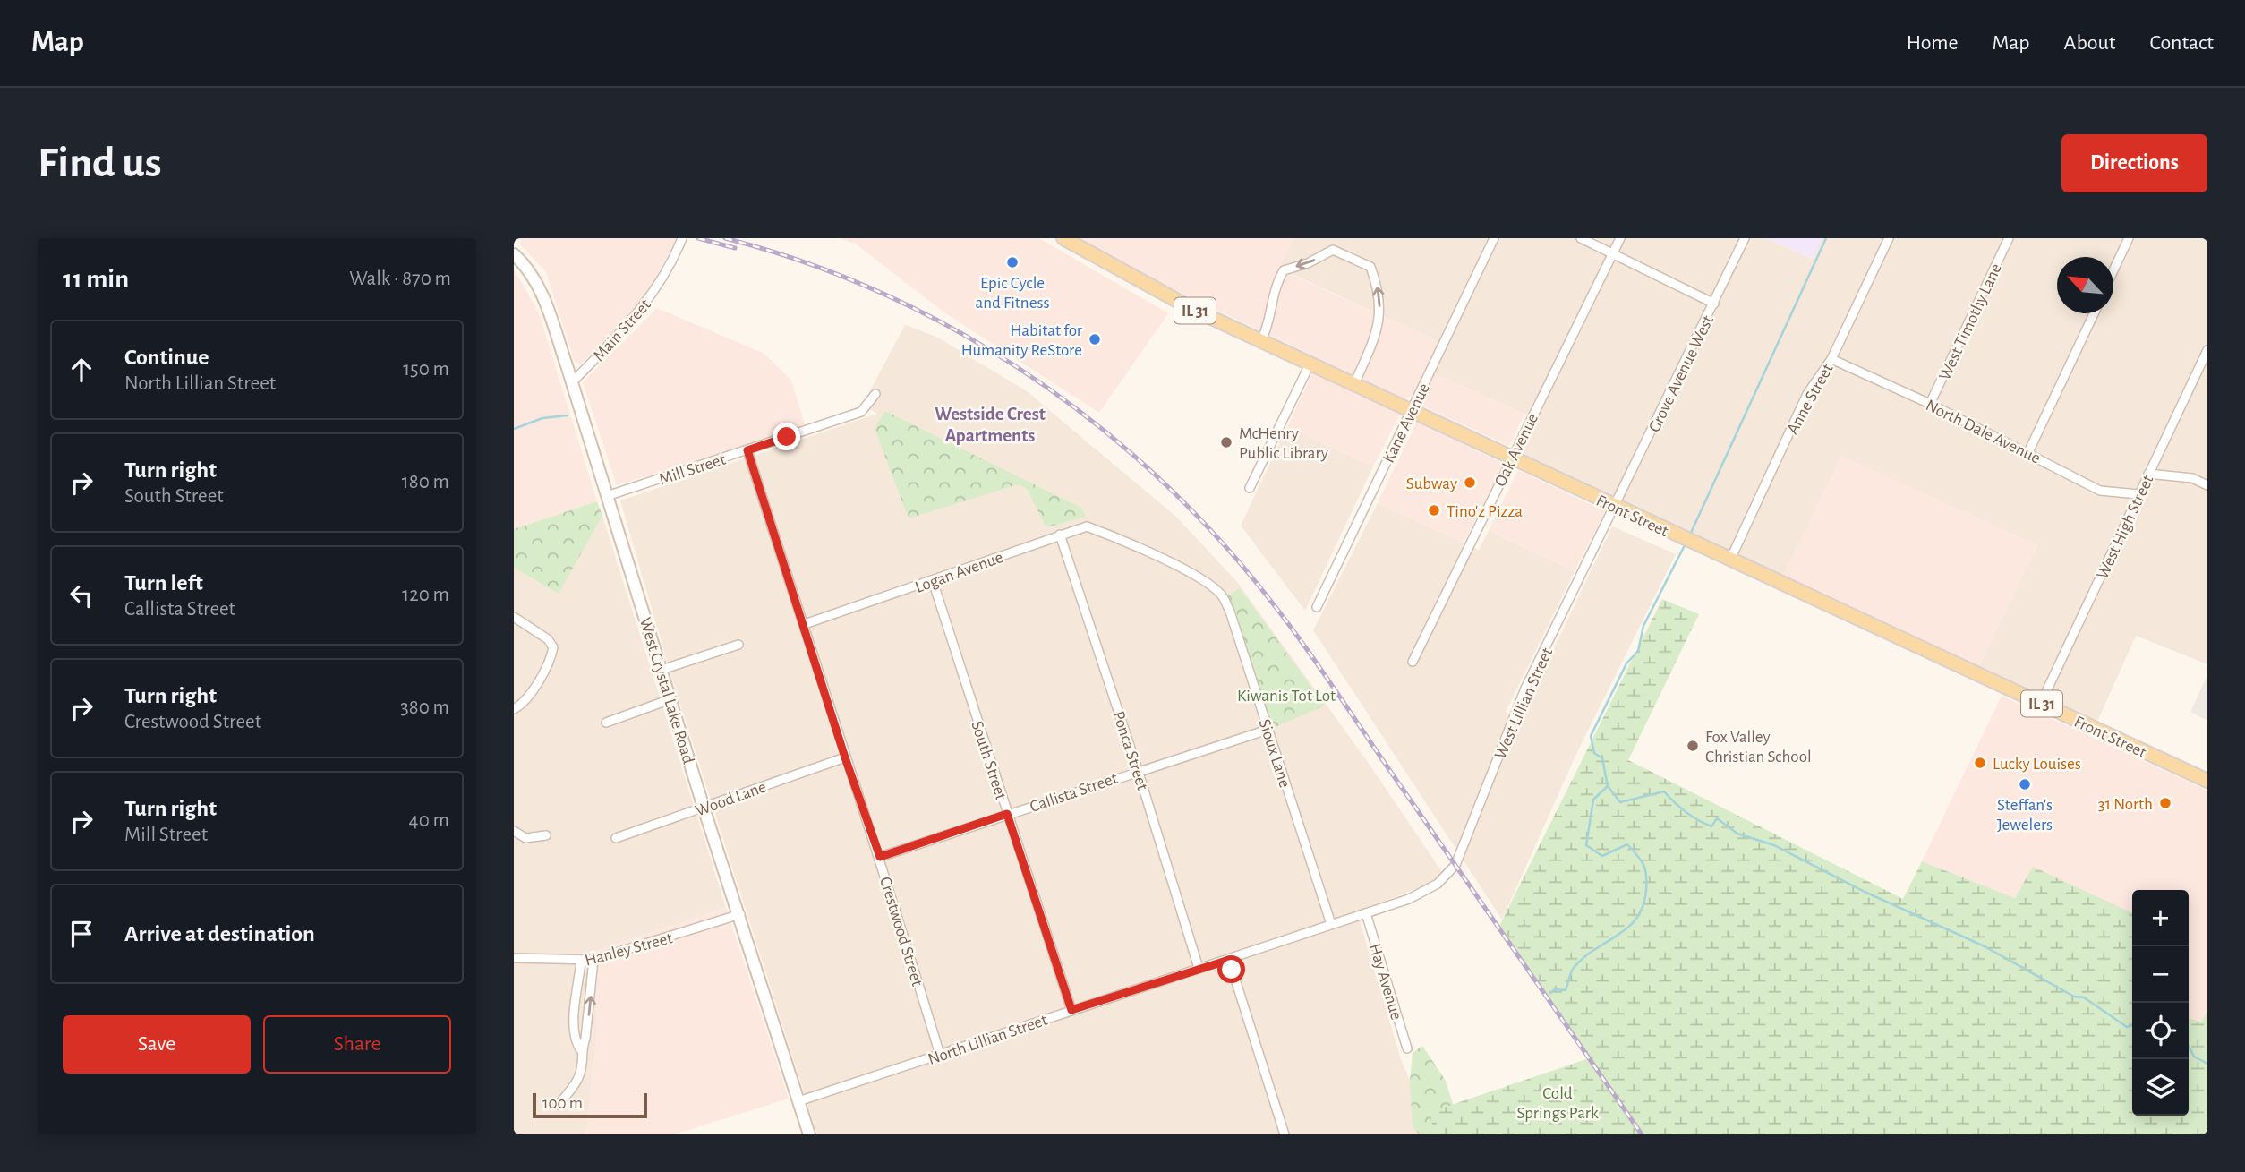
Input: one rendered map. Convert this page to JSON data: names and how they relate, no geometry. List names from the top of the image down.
{
  "streets": {
    "main road": ["IL 31", "Front Street"],
    "street": [
      "West Timothy Lane",
      "Main Street",
      "Grove Avenue West",
      "Anne Street",
      "Kane Avenue",
      "North Dale Avenue",
      "Oak Avenue",
      "Mill Street",
      "West High Street",
      "Logan Avenue",
      "West Crystal Lake Road",
      "West Lillian Street",
      "Ponca Street",
      "Sioux Lane",
      "South Street",
      "Callista Street",
      "Wood Lane",
      "Crestwood Street",
      "Hanley Street",
      "Hay Avenue",
      "North Lillian Street"
    ]
  },
  "crossings": [
    ["West Timothy Lane", "North Dale Avenue"],
    ["Main Street", "West Crystal Lake Road"],
    ["Grove Avenue West", "Front Street"],
    ["Grove Avenue West", "West Lillian Street"],
    ["Anne Street", "North Dale Avenue"],
    ["Anne Street", "Front Street"],
    ["Kane Avenue", "Front Street"],
    ["North Dale Avenue", "West High Street"],
    ["Oak Avenue", "Front Street"],
    ["Mill Street", "West Crystal Lake Road"],
    ["Mill Street", "Crestwood Street"],
    ["Front Street", "West High Street"],
    ["Front Street", "West Lillian Street"],
    ["Logan Avenue", "Ponca Street"],
    ["Logan Avenue", "Sioux Lane"],
    ["Logan Avenue", "South Street"],
    ["Logan Avenue", "Crestwood Street"],
    ["West Crystal Lake Road", "Wood Lane"],
    ["West Crystal Lake Road", "Hanley Street"],
    ["West Crystal Lake Road", "North Lillian Street"],
    ["West Lillian Street", "North Lillian Street"],
    ["Ponca Street", "Callista Street"],
    ["Ponca Street", "North Lillian Street"],
    ["Sioux Lane", "Callista Street"],
    ["Sioux Lane", "North Lillian Street"],
    ["South Street", "Callista Street"],
    ["South Street", "North Lillian Street"],
    ["Callista Street", "Crestwood Street"],
    ["Wood Lane", "Crestwood Street"],
    ["Crestwood Street", "North Lillian Street"],
    ["Hay Avenue", "North Lillian Street"]
  ],
  "districts": ["Westside Crest Apartments"],
  "parks": ["Kiwanis Tot Lot", "Cold Springs Park"],
  "places": [
    "Epic Cycle and Fitness",
    "Habitat for Humanity ReStore",
    "McHenry Public Library",
    "Subway",
    "Tino'z Pizza",
    "Fox Valley Christian School",
    "Lucky Louises",
    "Steffan's Jewelers",
    "31 North"
  ],
  "scale_bar": "100 m",
  "north": "top left",
  "page": {
    "header": "Map",
    "nav": [
      "Home",
      "Map",
      "About",
      "Contact"
    ],
    "buttons": [
      "Directions",
      ["Save", "Share"]
    ],
    "title": "Find us",
    "heading": ["11 min", "Walk · 870 m"],
    "list": [
      ["Continue", "North Lillian Street", "150 m"],
      ["Turn right", "South Street", "180 m"],
      ["Turn left", "Callista Street", "120 m"],
      ["Turn right", "Crestwood Street", "380 m"],
      ["Turn right", "Mill Street", "40 m"],
      "Arrive at destination"
    ],
    "map_buttons": ["+", "−"],
    "scale": "100 m"
  }
}
